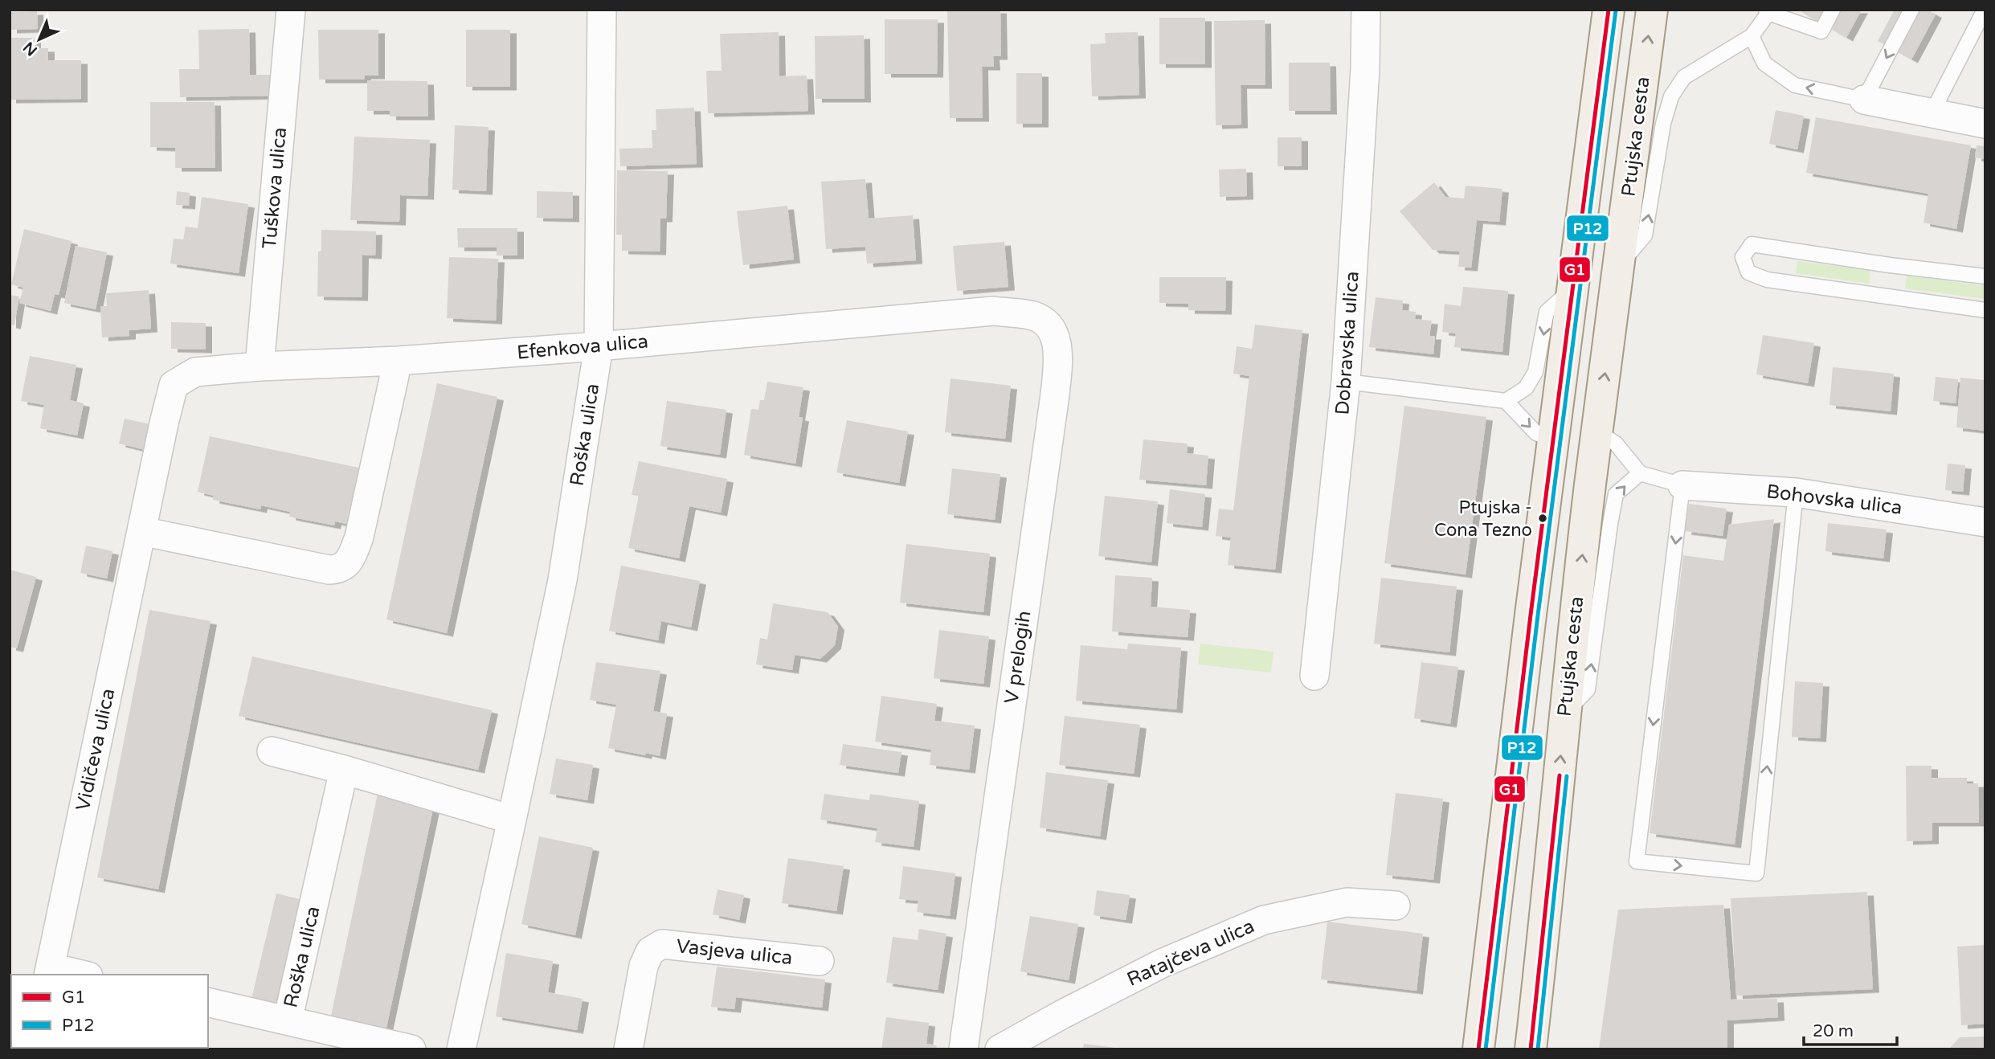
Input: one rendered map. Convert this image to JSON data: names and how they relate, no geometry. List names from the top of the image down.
{
  "streets": {
    "main road": ["Ptujska cesta"],
    "street": [
      "Tuškova ulica",
      "Dobravska ulica",
      "Efenkova ulica",
      "Roška ulica",
      "Bohovska ulica",
      "V prelogih",
      "Vidičeva ulica",
      "Vasjeva ulica",
      "Ratajčeva ulica"
    ]
  },
  "crossings": [
    ["Tuškova ulica", "Efenkova ulica"],
    ["Efenkova ulica", "Roška ulica"],
    ["Efenkova ulica", "V prelogih"],
    ["Efenkova ulica", "Vidičeva ulica"]
  ],
  "places": ["Ptujska - Cona Tezno"],
  "lines": ["transit line G1", "transit line P12"],
  "legend": ["G1", "P12"],
  "scale_bar": "20 m",
  "north": "bottom left"
}
